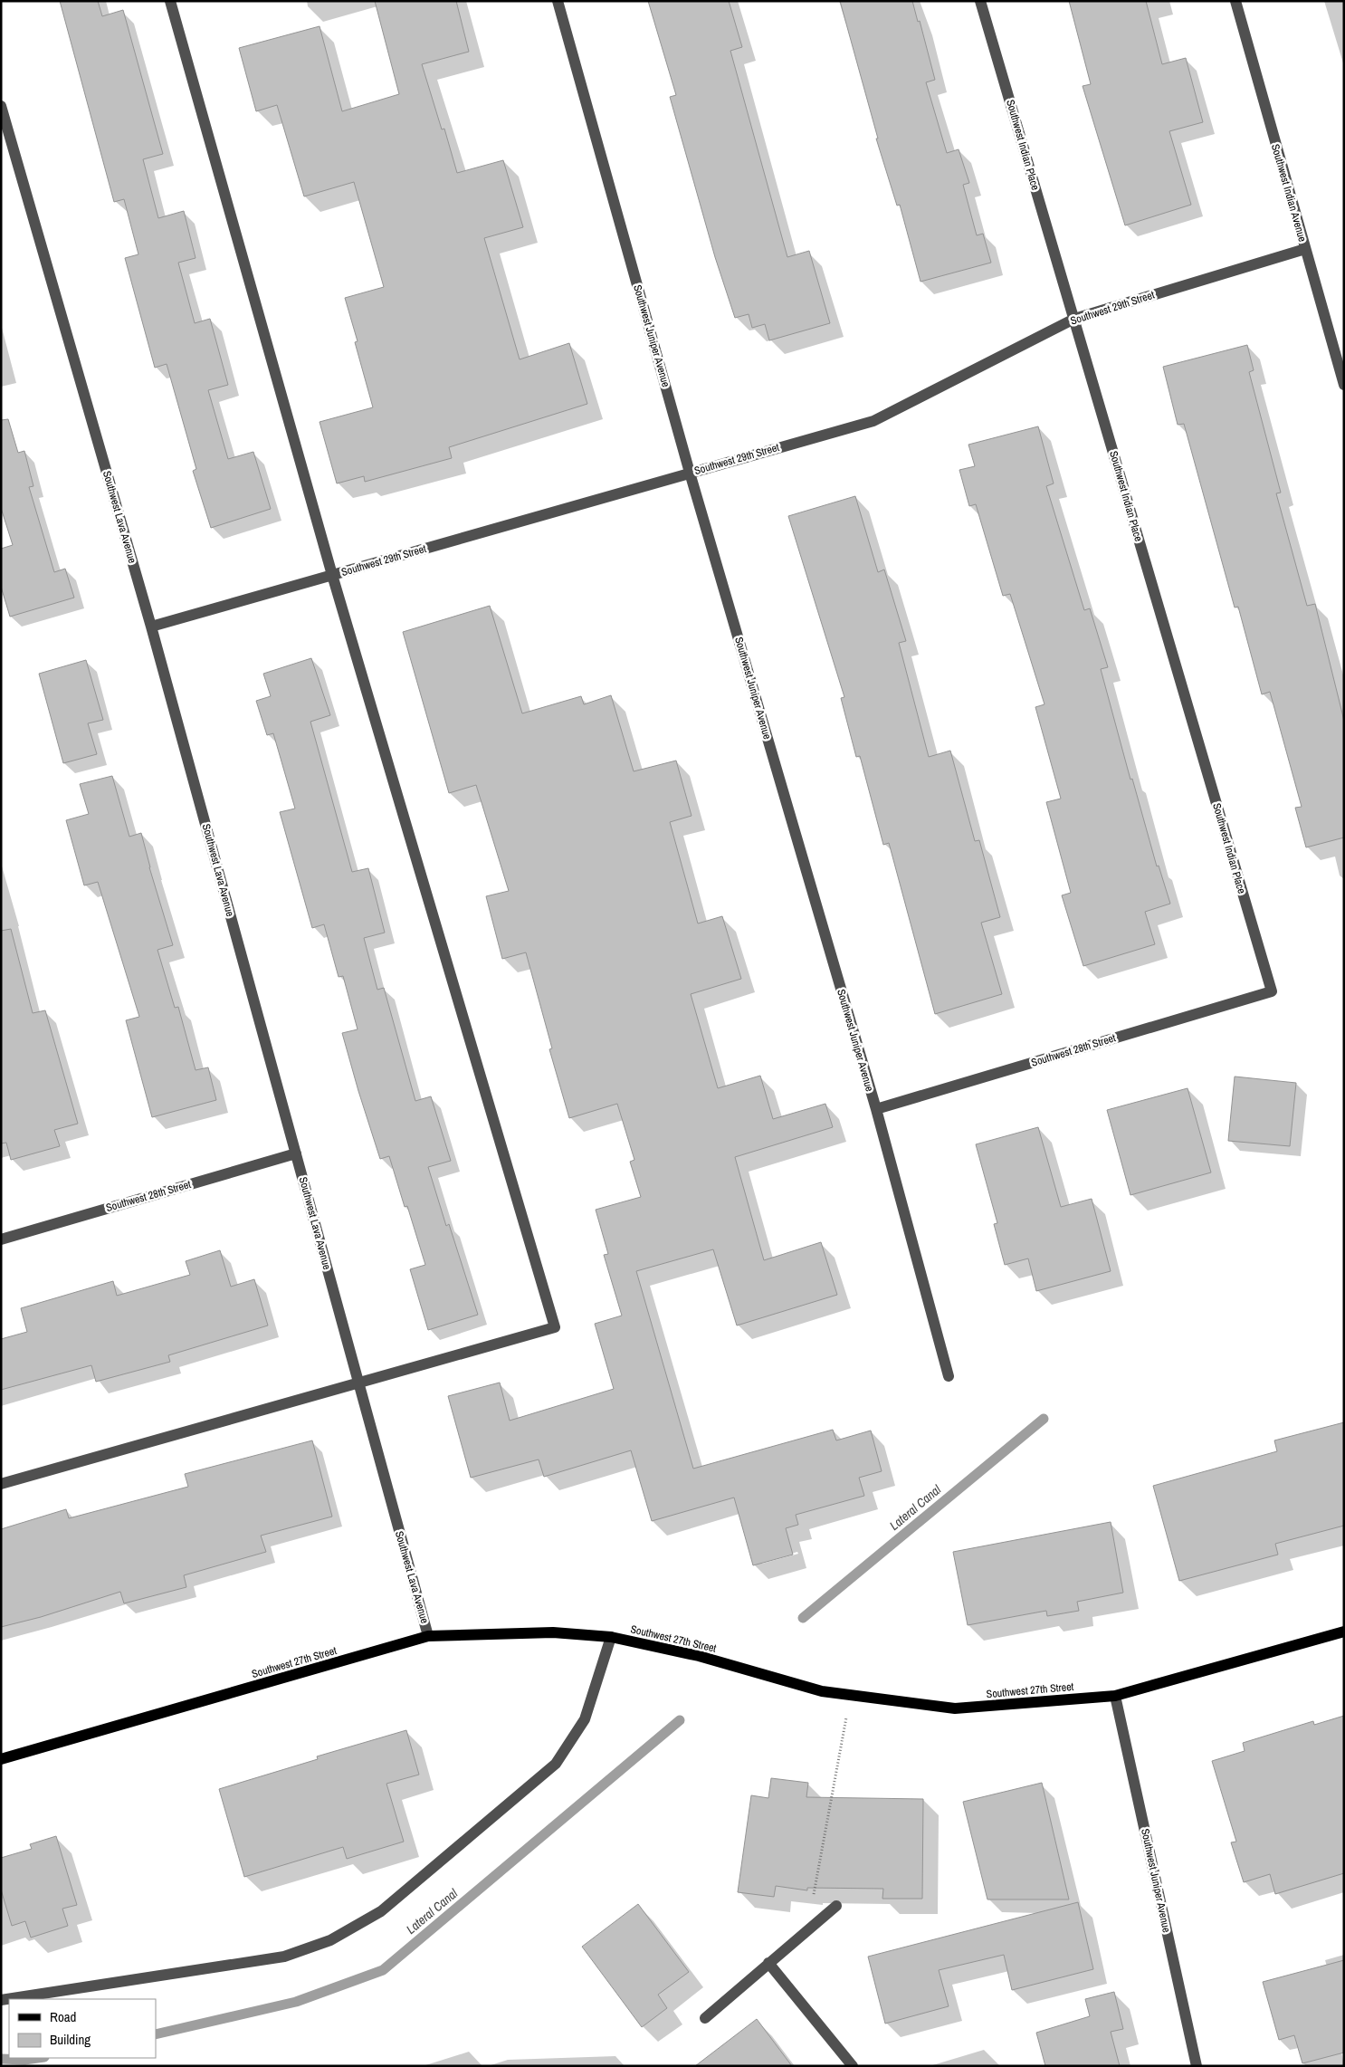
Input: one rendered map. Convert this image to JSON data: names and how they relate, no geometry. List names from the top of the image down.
{
  "streets": {
    "main road": ["Southwest 27th Street"],
    "street": [
      "Southwest Indian Place",
      "Southwest Indian Avenue",
      "Southwest 29th Street",
      "Southwest Juniper Avenue",
      "Southwest Lava Avenue",
      "Southwest 28th Street"
    ]
  },
  "crossings": [
    ["Southwest Indian Place", "Southwest 29th Street"],
    ["Southwest Indian Place", "Southwest 28th Street"],
    ["Southwest Indian Avenue", "Southwest 29th Street"],
    ["Southwest 29th Street", "Southwest Juniper Avenue"],
    ["Southwest 29th Street", "Southwest Lava Avenue"],
    ["Southwest Juniper Avenue", "Southwest 28th Street"],
    ["Southwest Juniper Avenue", "Southwest 27th Street"],
    ["Southwest Lava Avenue", "Southwest 28th Street"],
    ["Southwest Lava Avenue", "Southwest 27th Street"]
  ],
  "water": ["Lateral Canal"],
  "legend": ["Road", "Building"]
}
